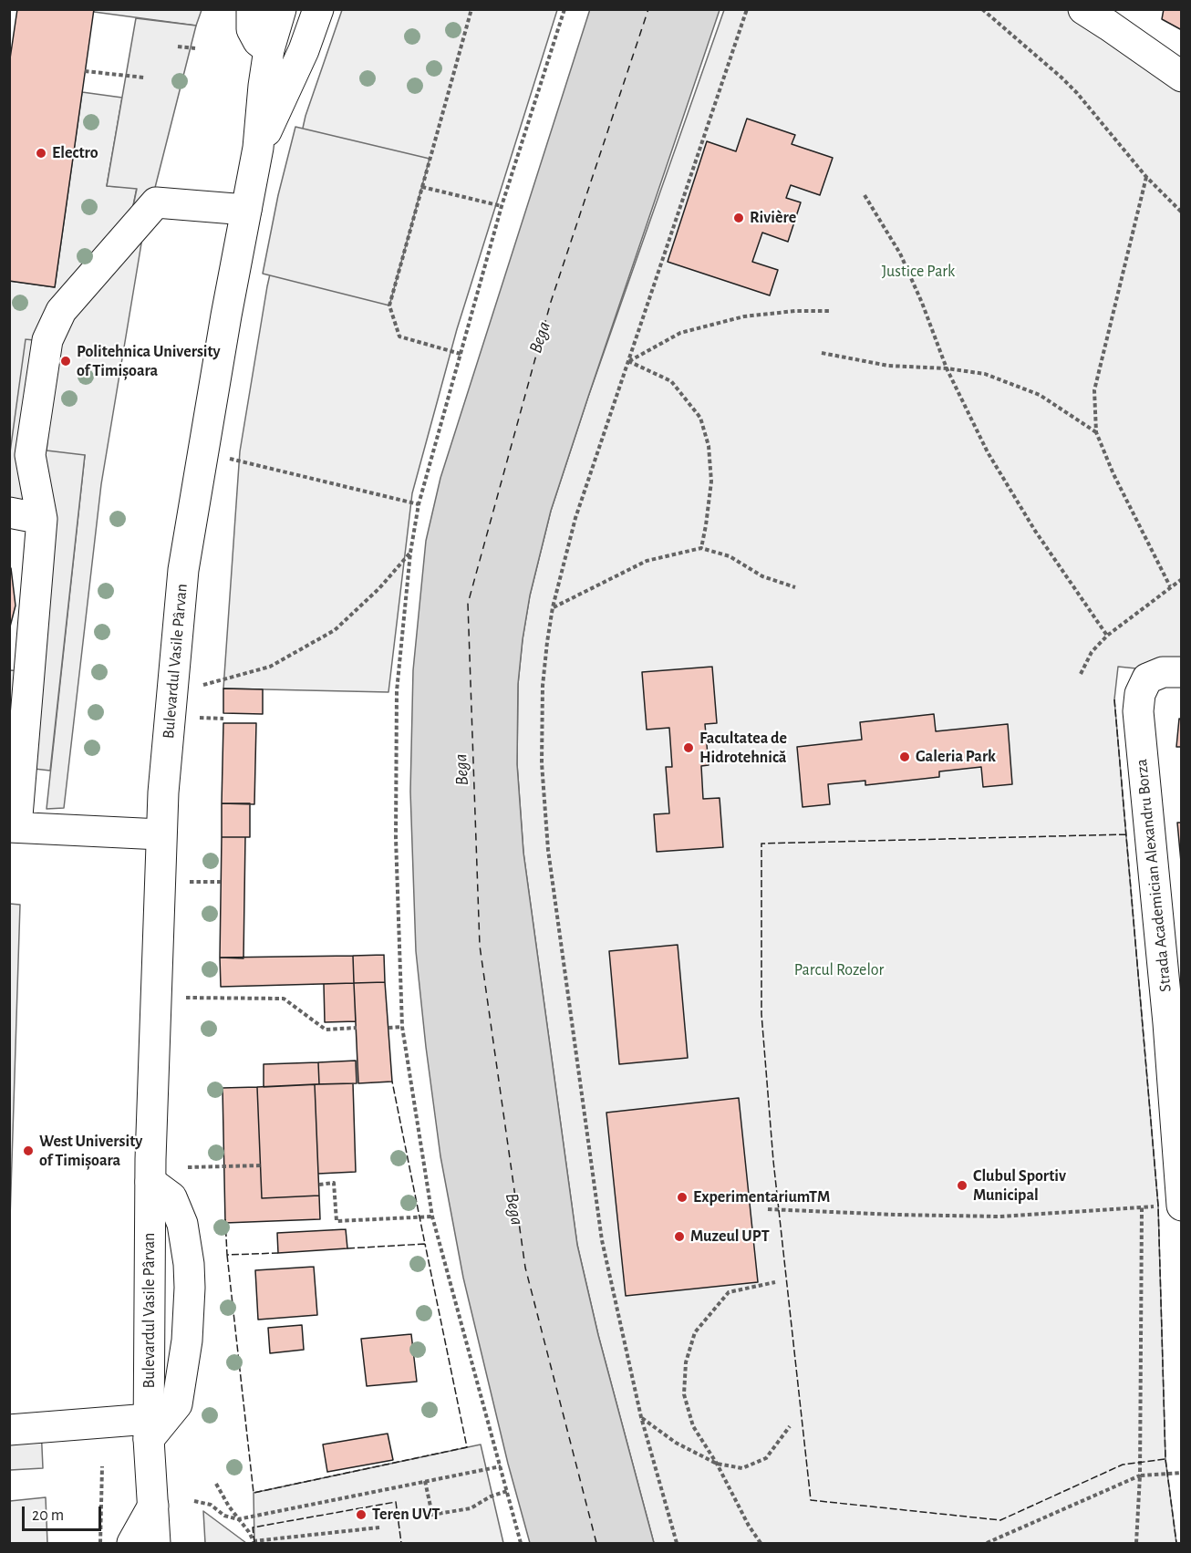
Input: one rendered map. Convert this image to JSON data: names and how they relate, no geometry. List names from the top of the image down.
{
  "streets": {
    "main road": ["Bulevardul Vasile Pârvan", "Strada Academician Alexandru Borza"]
  },
  "water": ["Bega"],
  "parks": ["Justice Park", "Parcul Rozelor"],
  "places": [
    "Electro",
    "Rivière",
    "Politehnica University of Timișoara",
    "Facultatea de Hidrotehnică",
    "Galeria Park",
    "West University of Timișoara",
    "Clubul Sportiv Municipal",
    "ExperimentariumTM",
    "Muzeul UPT",
    "Teren UVT"
  ],
  "scale_bar": "20 m"
}
